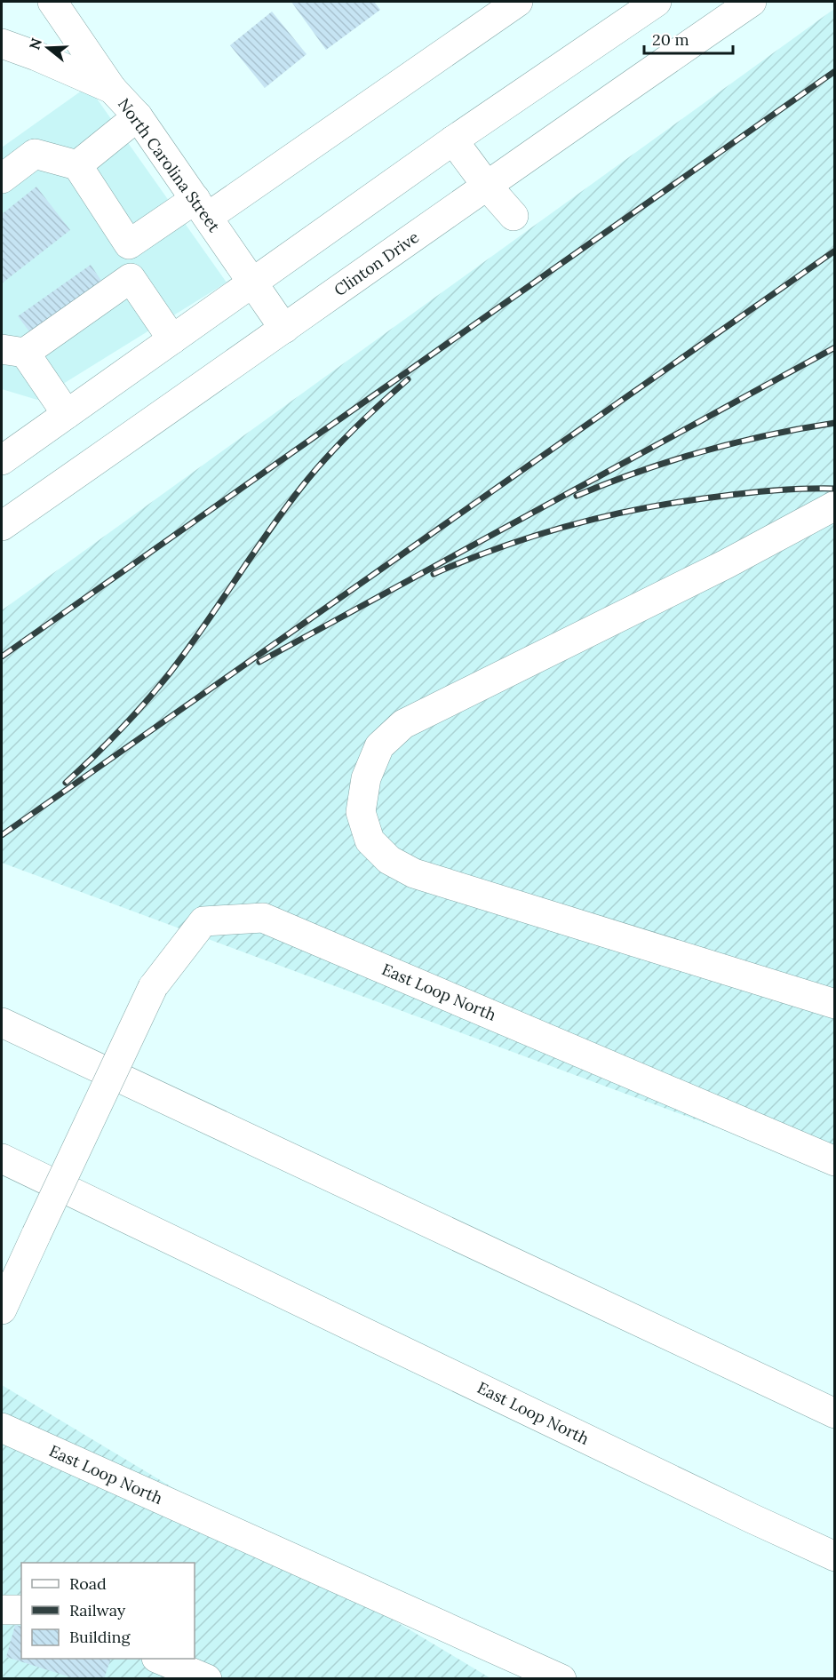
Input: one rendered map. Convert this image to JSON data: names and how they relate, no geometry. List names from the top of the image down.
{
  "streets": {
    "main road": ["North Carolina Street", "Clinton Drive", "East Loop North"]
  },
  "crossings": [
    ["North Carolina Street", "Clinton Drive"]
  ],
  "legend": ["Road", "Railway", "Building"],
  "scale_bar": "20 m",
  "north": "left"
}
